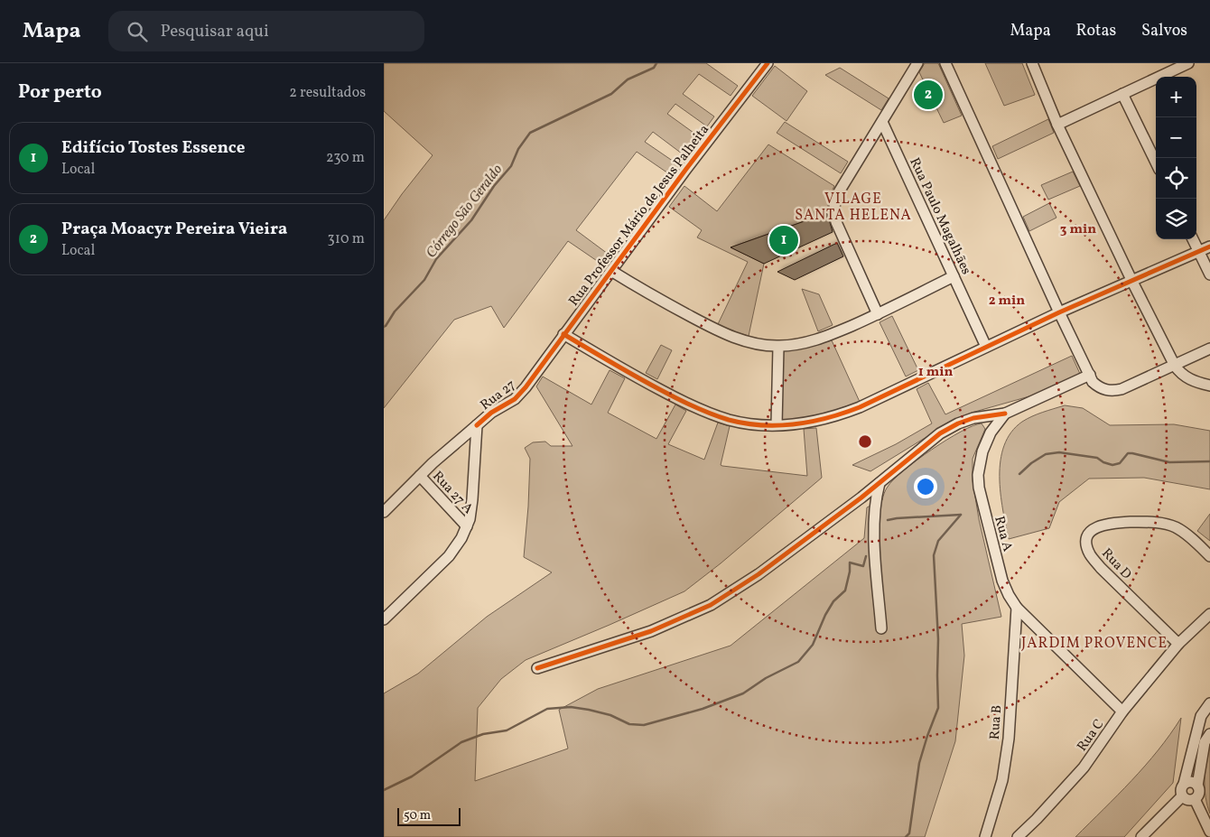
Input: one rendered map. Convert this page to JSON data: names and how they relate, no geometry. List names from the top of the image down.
{
  "streets": {
    "street": [
      "Rua Professor Mário de Jesus Palheita",
      "Rua Paulo Magalhães",
      "Rua 27",
      "Rua 27 A",
      "Rua A",
      "Rua D",
      "Rua B",
      "Rua C"
    ]
  },
  "crossings": [
    ["Rua Professor Mário de Jesus Palheita", "Rua 27"],
    ["Rua 27", "Rua 27 A"],
    ["Rua A", "Rua B"],
    ["Rua A", "Rua C"],
    ["Rua D", "Rua C"]
  ],
  "districts": ["VILAGE SANTA HELENA", "JARDIM PROVENCE"],
  "water": ["Córrego São Geraldo"],
  "scale_bar": "50 m",
  "page": {
    "header": "Mapa",
    "search": "Pesquisar aqui",
    "nav": ["Mapa", "Rotas", "Salvos"],
    "heading": ["Por perto", "2 resultados"],
    "map_buttons": ["+", "−"],
    "pins": ["2", "1"],
    "list": [
      {
        "mark": "1",
        "name": "Edifício Tostes Essence",
        "note": "Local",
        "value": "230 m"
      },
      {
        "mark": "2",
        "name": "Praça Moacyr Pereira Vieira",
        "note": "Local",
        "value": "310 m"
      }
    ],
    "scale": "50 m"
  },
  "rings": ["3 min", "2 min", "1 min"]
}
